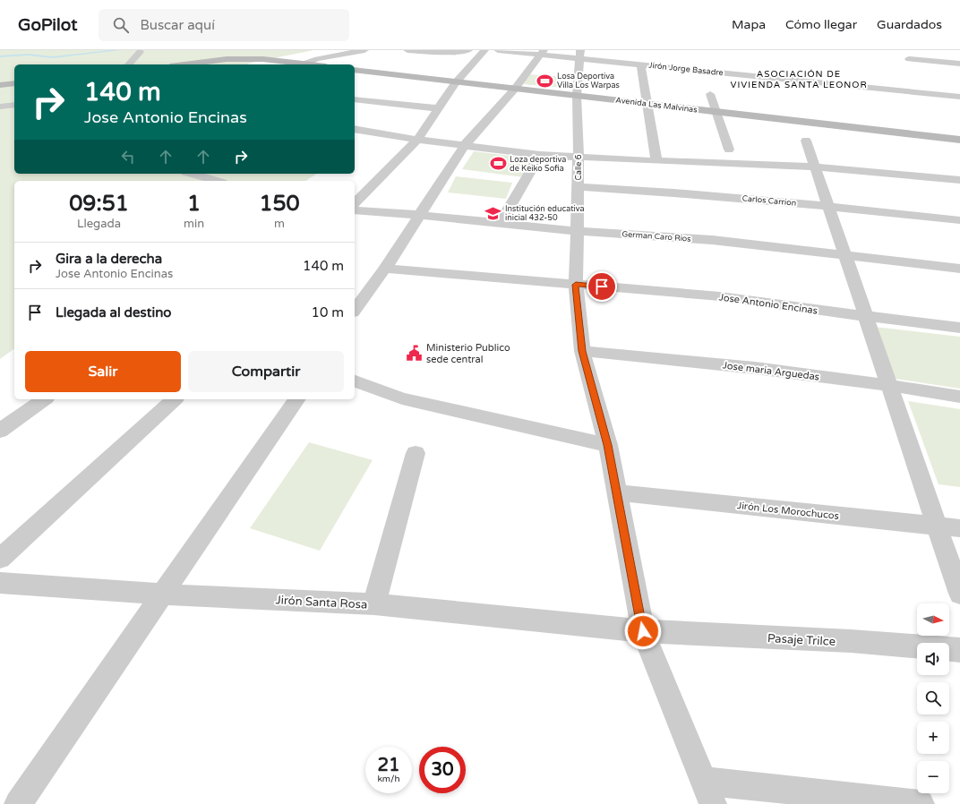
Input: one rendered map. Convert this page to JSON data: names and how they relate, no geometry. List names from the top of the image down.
{
  "streets": {
    "street": [
      "Jirón Jorge Basadre",
      "Avenida Las Malvinas",
      "Calle 6",
      "Carlos Carrion",
      "German Caro Rios",
      "Jose Antonio Encinas",
      "Jose maria Arguedas",
      "Jirón Los Morochucos",
      "Jirón Santa Rosa",
      "Pasaje Trilce"
    ]
  },
  "crossings": [
    ["Jirón Jorge Basadre", "Calle 6"],
    ["Avenida Las Malvinas", "Calle 6"],
    ["Calle 6", "Carlos Carrion"],
    ["Calle 6", "German Caro Rios"],
    ["Calle 6", "Jose Antonio Encinas"],
    ["Calle 6", "Jose maria Arguedas"],
    ["Calle 6", "Jirón Los Morochucos"],
    ["Calle 6", "Jirón Santa Rosa"],
    ["Calle 6", "Pasaje Trilce"],
    ["Jirón Santa Rosa", "Pasaje Trilce"]
  ],
  "districts": ["ASOCIACIÓN DE VIVIENDA SANTA LEONOR"],
  "places": {
    "sports": ["Losa Deportiva Villa Los Warpas", "Loza deportiva de Keiko Sofia"],
    "school or university": ["Institución educativa inicial 432-50"],
    "public building": ["Ministerio Publico sede central"]
  },
  "north": "right",
  "page": {
    "header": "GoPilot",
    "search": "Buscar aquí",
    "nav": ["Mapa", "Cómo llegar", "Guardados"],
    "turn": ["140 m", "Jose Antonio Encinas"],
    "eta": [
      "09:51",
      "Llegada",
      "1",
      "min",
      "150",
      "m"
    ],
    "list": [
      {
        "name": "Gira a la derecha",
        "note": "Jose Antonio Encinas",
        "value": "140 m"
      },
      {
        "name": "Llegada al destino",
        "value": "10 m"
      }
    ],
    "buttons": ["Salir", "Compartir"],
    "map_buttons": ["+", "−"],
    "speed": "21 km/h",
    "limit": "30"
  }
}
